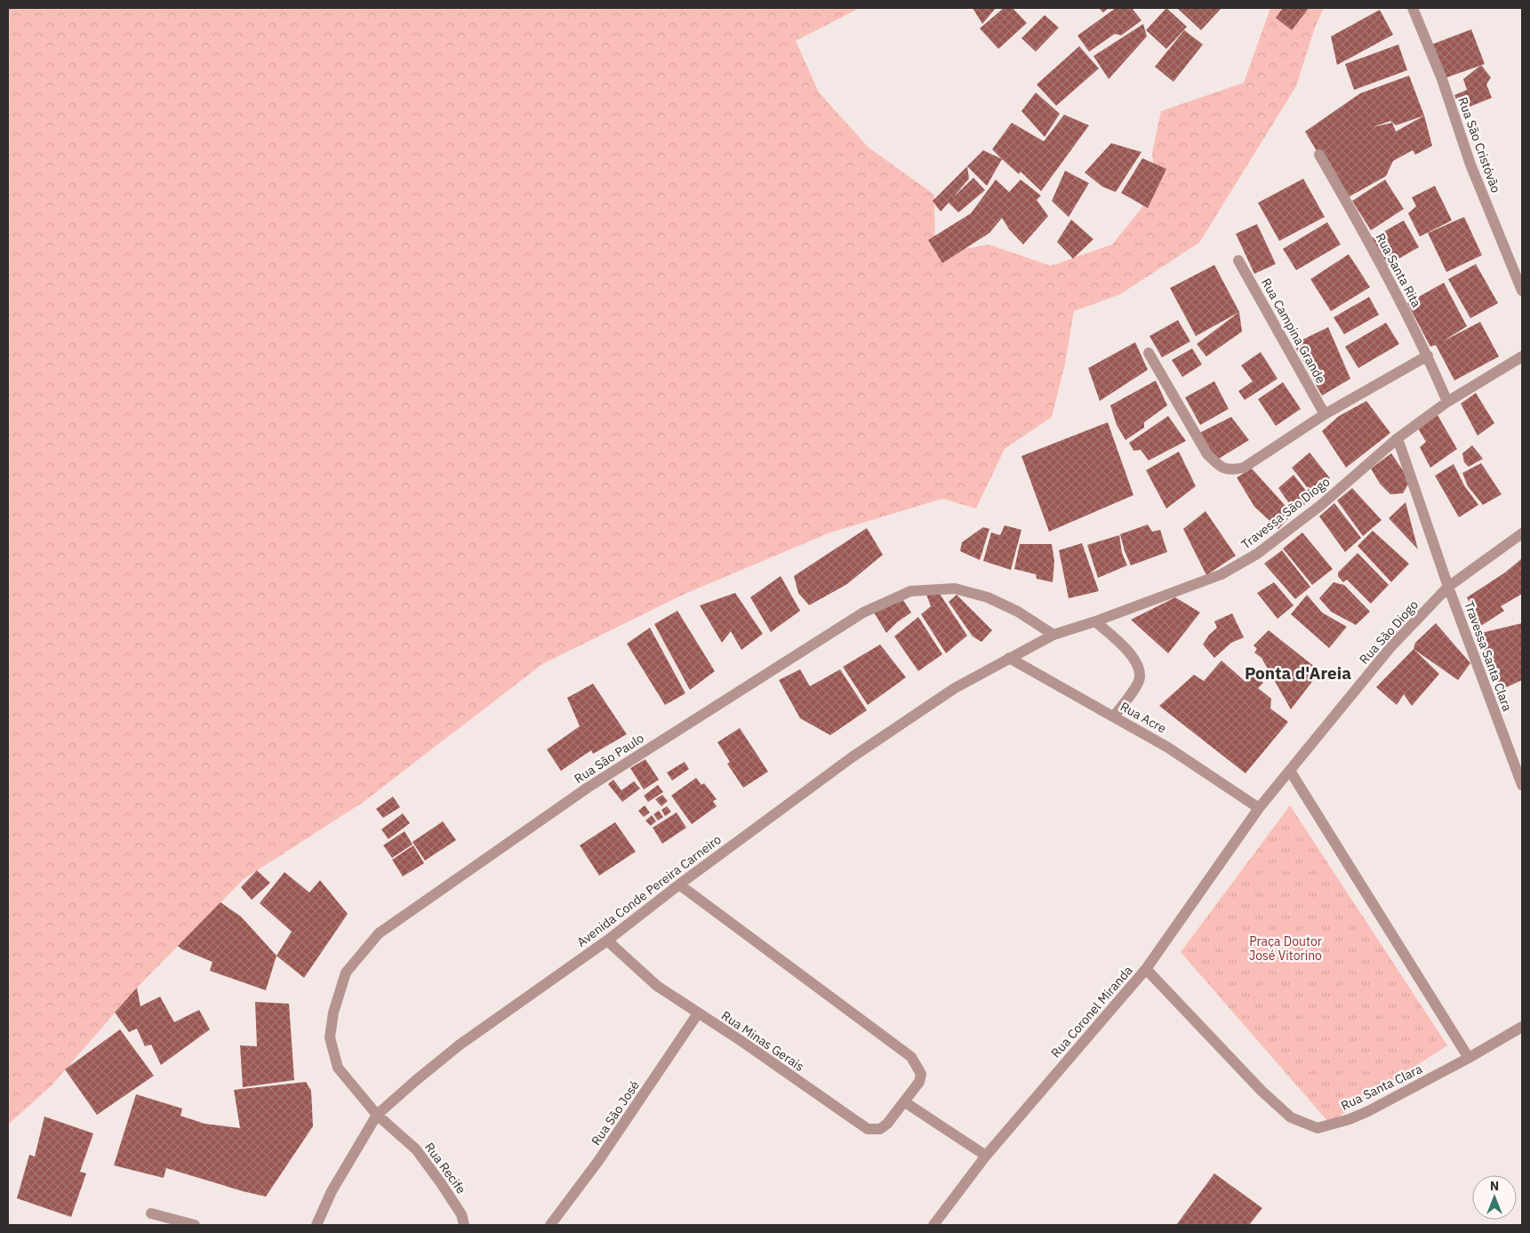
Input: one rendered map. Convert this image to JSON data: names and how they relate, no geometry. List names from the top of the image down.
{
  "streets": {
    "street": [
      "Rua São Cristóvão",
      "Rua Santa Rita",
      "Rua Campina Grande",
      "Travessa São Diogo",
      "Rua São Diogo",
      "Travessa Santa Clara",
      "Rua Acre",
      "Rua São Paulo",
      "Avenida Conde Pereira Carneiro",
      "Rua Coronel Miranda",
      "Rua Minas Gerais",
      "Rua Santa Clara",
      "Rua São José",
      "Rua Recife"
    ]
  },
  "crossings": [
    ["Rua Santa Rita", "Travessa São Diogo"],
    ["Travessa São Diogo", "Rua São Paulo"],
    ["Travessa São Diogo", "Avenida Conde Pereira Carneiro"],
    ["Rua São Diogo", "Travessa Santa Clara"],
    ["Rua São Diogo", "Rua Acre"],
    ["Rua São Diogo", "Rua Coronel Miranda"],
    ["Rua Acre", "Avenida Conde Pereira Carneiro"],
    ["Rua Acre", "Rua Coronel Miranda"],
    ["Rua São Paulo", "Avenida Conde Pereira Carneiro"],
    ["Rua São Paulo", "Rua Recife"],
    ["Avenida Conde Pereira Carneiro", "Rua Minas Gerais"],
    ["Avenida Conde Pereira Carneiro", "Rua Recife"],
    ["Rua Coronel Miranda", "Rua Santa Clara"],
    ["Rua Minas Gerais", "Rua São José"]
  ],
  "districts": ["Ponta d'Areia"],
  "parks": ["Praça Doutor José Vitorino"],
  "north": "top"
}
